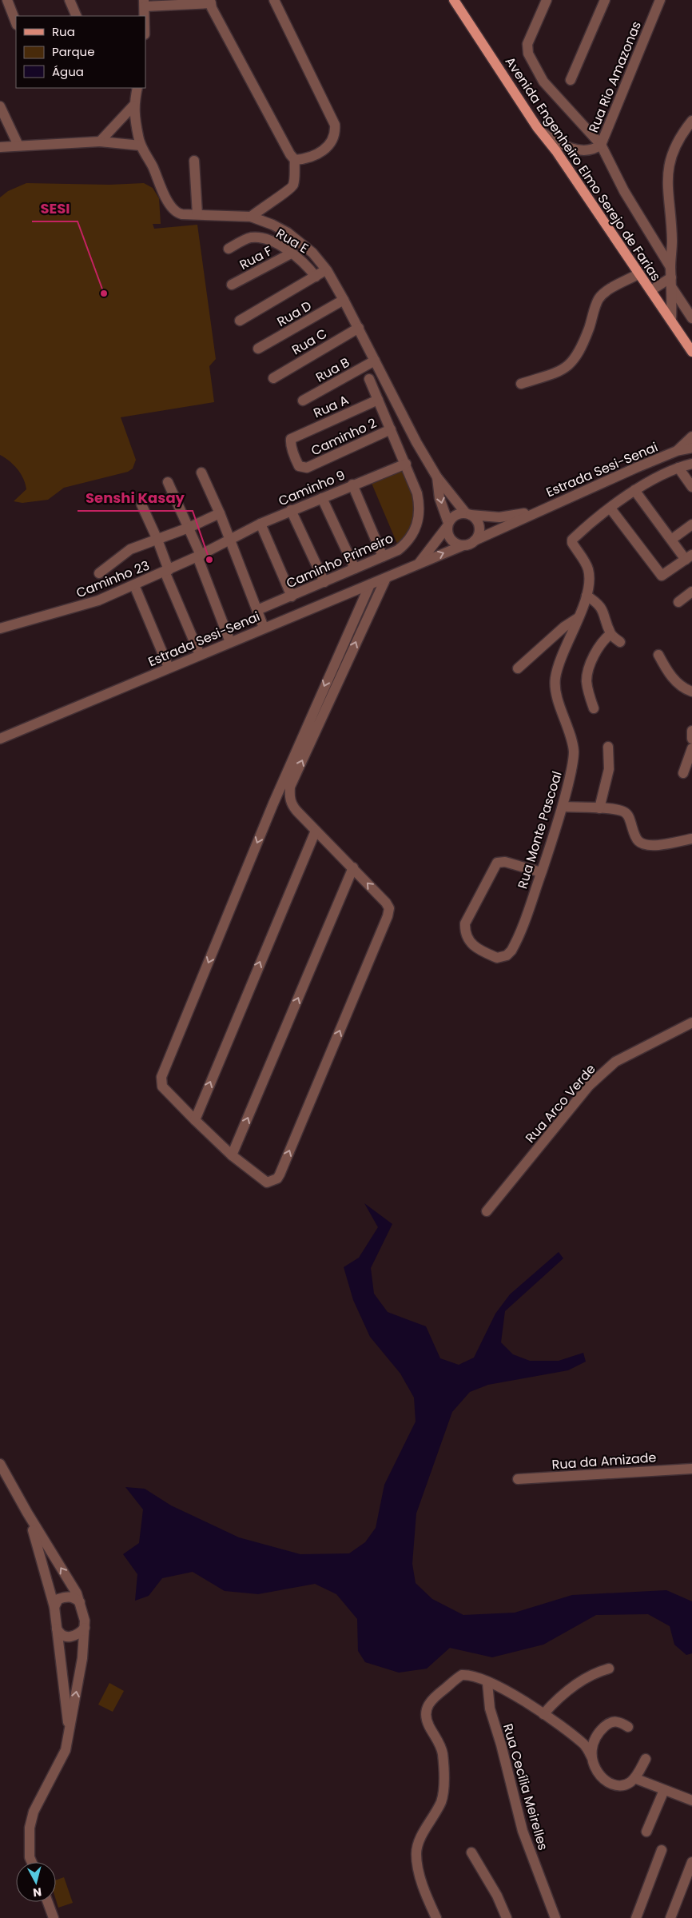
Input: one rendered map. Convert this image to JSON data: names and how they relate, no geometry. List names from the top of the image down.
{
  "streets": {
    "main road": ["Avenida Engenheiro Elmo Serejo de Farias"],
    "street": [
      "Rua Rio Amazonas",
      "Rua E",
      "Rua F",
      "Rua D",
      "Rua C",
      "Rua B",
      "Rua A",
      "Caminho 2",
      "Estrada Sesi-Senai",
      "Caminho 9",
      "Caminho Primeiro",
      "Caminho 23",
      "Rua Monte Pascoal",
      "Rua Arco Verde",
      "Rua da Amizade",
      "Rua Cecília Meirelles"
    ]
  },
  "crossings": [
    ["Rua Rio Amazonas", "Avenida Engenheiro Elmo Serejo de Farias"],
    ["Rua E", "Rua F"],
    ["Rua A", "Caminho 2"],
    ["Caminho 2", "Caminho Primeiro"],
    ["Caminho 9", "Caminho Primeiro"],
    ["Caminho 9", "Caminho 23"]
  ],
  "places": ["SESI", "Senshi Kasay"],
  "legend": ["Rua", "Parque", "Água"],
  "north": "bottom"
}
